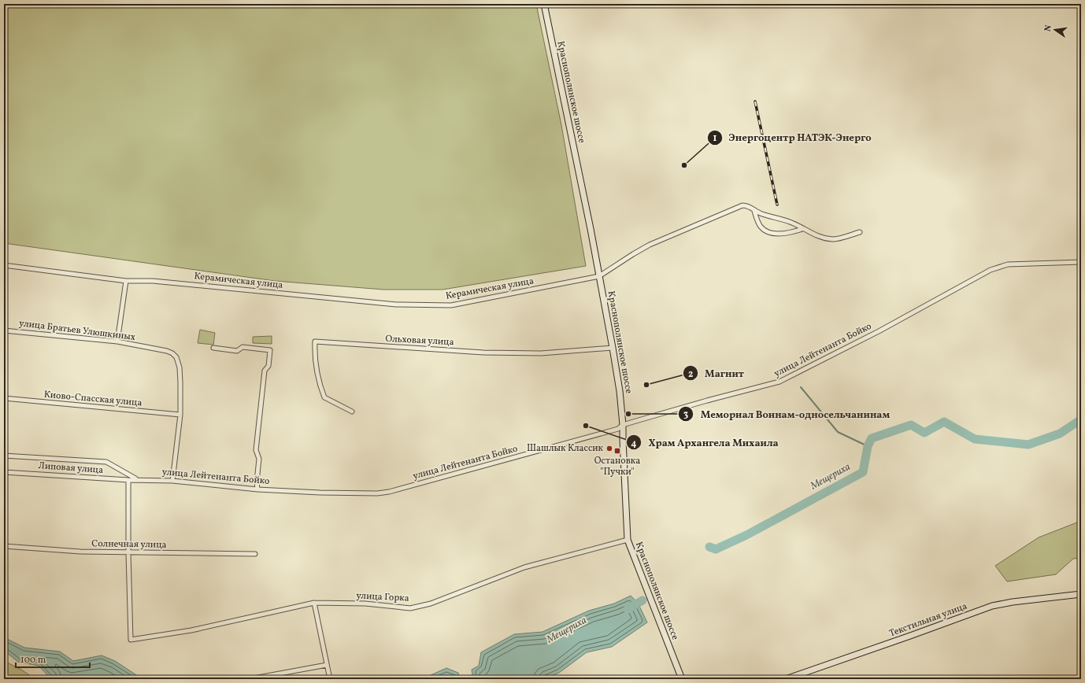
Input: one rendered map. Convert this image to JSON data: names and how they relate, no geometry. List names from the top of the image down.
{
  "streets": {
    "main road": ["Краснополянское шоссе", "Текстильная улица"],
    "street": [
      "Керамическая улица",
      "улица Братьев Улюшкиных",
      "Ольховая улица",
      "улица Лейтенанта Бойко",
      "Киово-Спасская улица",
      "Липовая улица",
      "Солнечная улица",
      "улица Горка"
    ]
  },
  "crossings": [
    ["Краснополянское шоссе", "Керамическая улица"],
    ["Краснополянское шоссе", "Ольховая улица"],
    ["Краснополянское шоссе", "улица Лейтенанта Бойко"],
    ["Краснополянское шоссе", "улица Горка"],
    ["улица Братьев Улюшкиных", "Киово-Спасская улица"],
    ["улица Лейтенанта Бойко", "Липовая улица"],
    ["Солнечная улица", "улица Горка"]
  ],
  "water": ["Мещериха"],
  "places": {
    "other": [
      "Энергоцентр НАТЭК-Энерго",
      "Магнит",
      "Мемориал Воинам-односельчанинам",
      "Храм Архангела Михаила",
      "Шашлык Классик"
    ],
    "transit": ["Остановка \"Пучки\""]
  },
  "scale_bar": "100 m",
  "north": "left"
}
